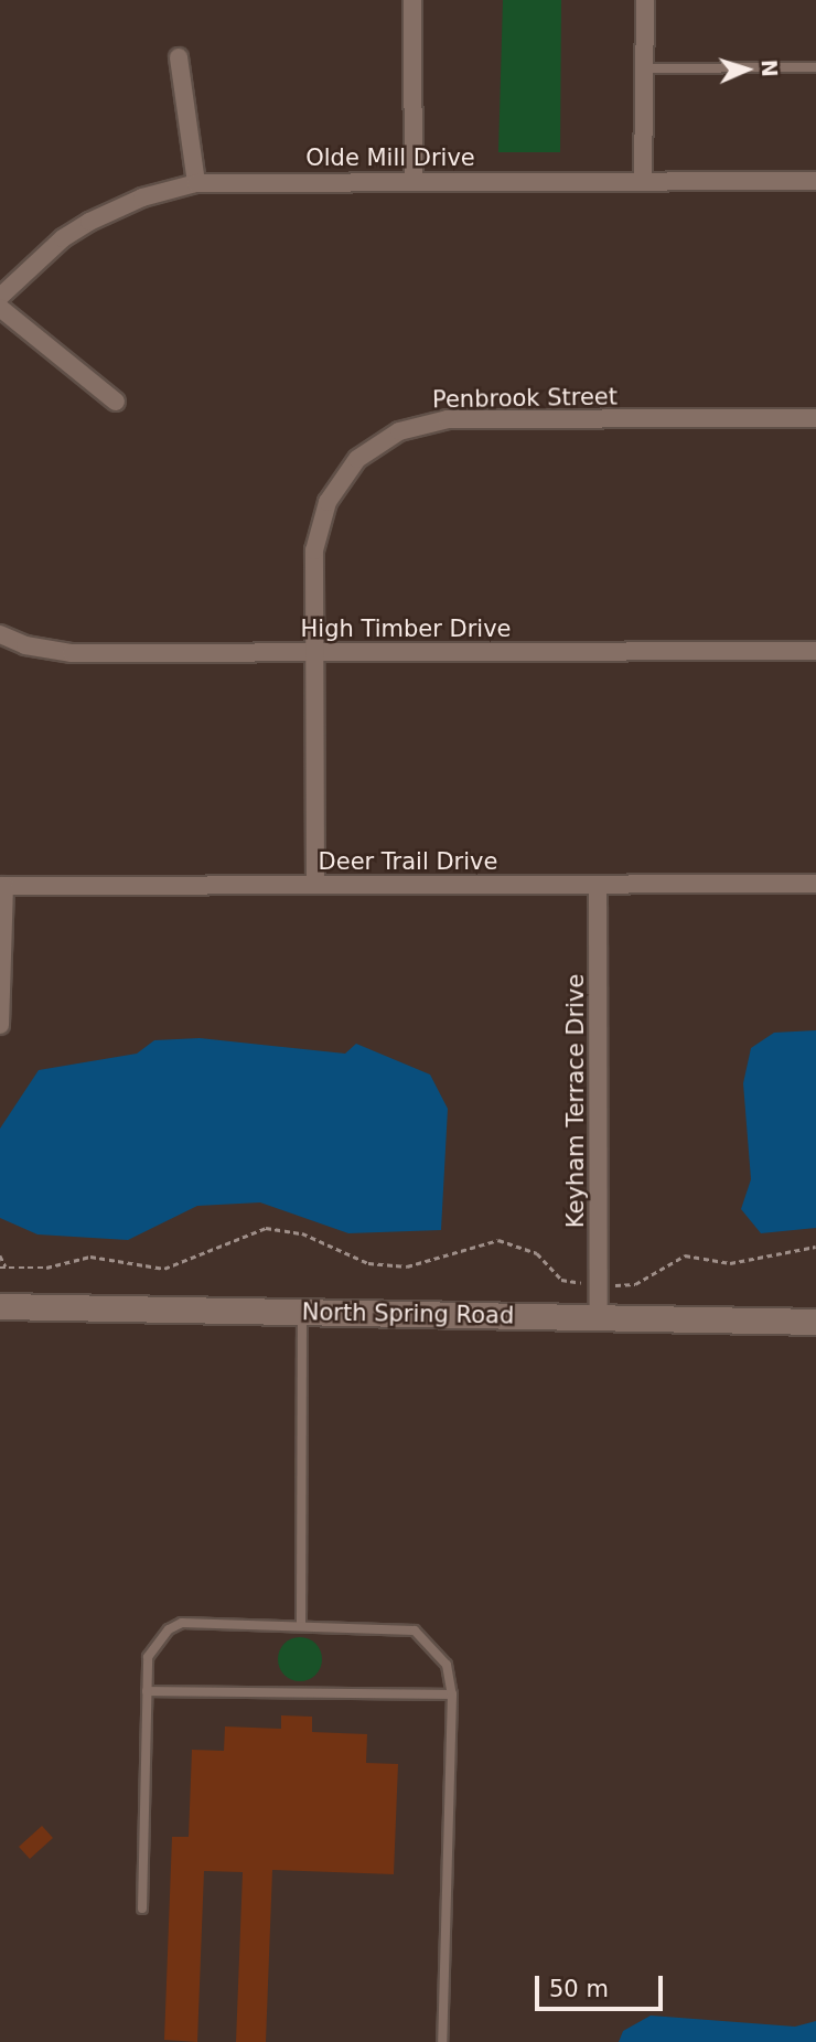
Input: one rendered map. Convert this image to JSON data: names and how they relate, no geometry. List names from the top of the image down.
{
  "streets": {
    "main road": ["North Spring Road"],
    "street": [
      "Olde Mill Drive",
      "Penbrook Street",
      "High Timber Drive",
      "Deer Trail Drive",
      "Keyham Terrace Drive"
    ]
  },
  "crossings": [
    ["Penbrook Street", "High Timber Drive"],
    ["Penbrook Street", "Deer Trail Drive"],
    ["Deer Trail Drive", "Keyham Terrace Drive"],
    ["Keyham Terrace Drive", "North Spring Road"]
  ],
  "scale_bar": "50 m",
  "north": "right"
}
